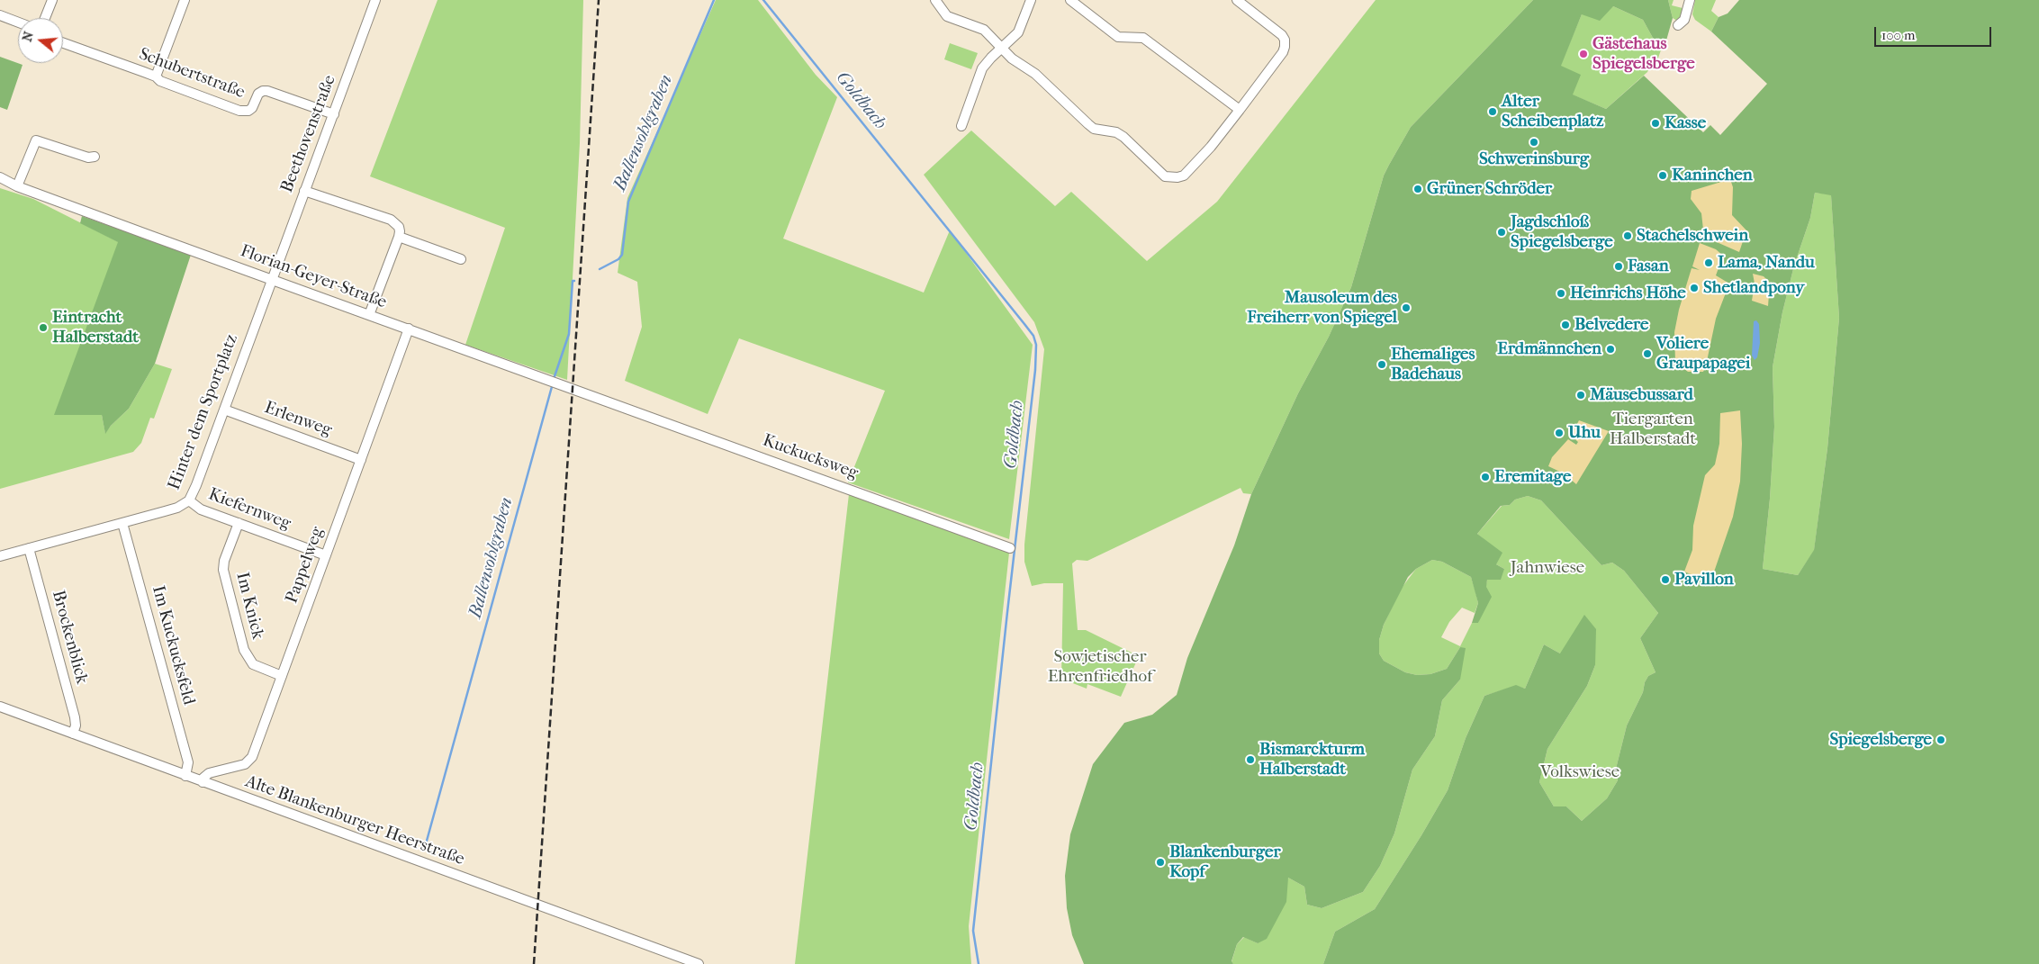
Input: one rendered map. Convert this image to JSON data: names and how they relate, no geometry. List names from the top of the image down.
{
  "streets": {
    "street": [
      "Schubertstraße",
      "Beethovenstraße",
      "Florian-Geyer-Straße",
      "Hinter dem Sportplatz",
      "Erlenweg",
      "Kuckucksweg",
      "Kiefernweg",
      "Pappelweg",
      "Im Knick",
      "Brockenblick",
      "Im Kuckucksfeld",
      "Alte Blankenburger Heerstraße"
    ]
  },
  "crossings": [
    ["Schubertstraße", "Beethovenstraße"],
    ["Beethovenstraße", "Florian-Geyer-Straße"],
    ["Beethovenstraße", "Hinter dem Sportplatz"],
    ["Florian-Geyer-Straße", "Hinter dem Sportplatz"],
    ["Florian-Geyer-Straße", "Kuckucksweg"],
    ["Florian-Geyer-Straße", "Pappelweg"],
    ["Hinter dem Sportplatz", "Erlenweg"],
    ["Hinter dem Sportplatz", "Kiefernweg"],
    ["Hinter dem Sportplatz", "Brockenblick"],
    ["Hinter dem Sportplatz", "Im Kuckucksfeld"],
    ["Erlenweg", "Pappelweg"],
    ["Kiefernweg", "Pappelweg"],
    ["Kiefernweg", "Im Knick"],
    ["Pappelweg", "Im Knick"],
    ["Pappelweg", "Alte Blankenburger Heerstraße"],
    ["Brockenblick", "Alte Blankenburger Heerstraße"],
    ["Im Kuckucksfeld", "Alte Blankenburger Heerstraße"]
  ],
  "water": ["Goldbach", "Ballensohlgraben"],
  "parks": [
    "Tiergarten Halberstadt",
    "Jahnwiese",
    "Sowjetischer Ehrenfriedhof",
    "Volkswiese"
  ],
  "places": [
    "Gästehaus Spiegelsberge",
    "Alter Scheibenplatz",
    "Kasse",
    "Schwerinsburg",
    "Kaninchen",
    "Grüner Schröder",
    "Jagdschloß Spiegelsberge",
    "Stachelschwein",
    "Lama, Nandu",
    "Fasan",
    "Shetlandpony",
    "Heinrichs Höhe",
    "Mausoleum des Freiherr von Spiegel",
    "Belvedere",
    "Eintracht Halberstadt",
    "Erdmännchen",
    "Voliere Graupapagei",
    "Ehemaliges Badehaus",
    "Mäusebussard",
    "Uhu",
    "Eremitage",
    "Pavillon",
    "Spiegelsberge",
    "Bismarckturm Halberstadt",
    "Blankenburger Kopf"
  ],
  "scale_bar": "100 m",
  "north": "left"
}
